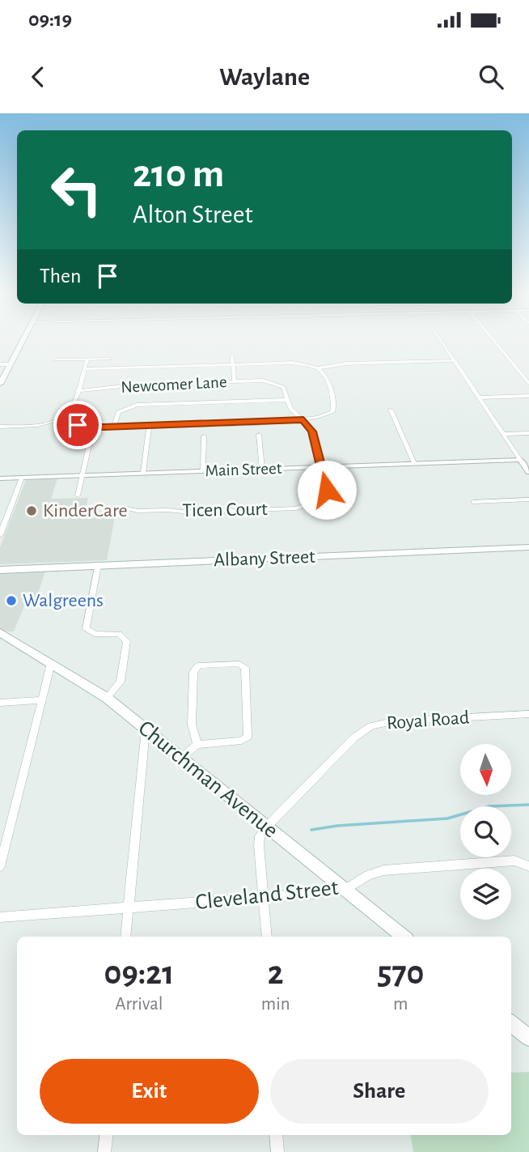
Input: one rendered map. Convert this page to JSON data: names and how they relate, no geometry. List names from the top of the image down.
{
  "streets": {
    "main road": ["Albany Street", "Churchman Avenue"],
    "street": [
      "Newcomer Lane",
      "Main Street",
      "Ticen Court",
      "Royal Road",
      "Cleveland Street"
    ]
  },
  "crossings": [
    ["Main Street", "Ticen Court"],
    ["Royal Road", "Churchman Avenue"],
    ["Churchman Avenue", "Cleveland Street"]
  ],
  "places": ["KinderCare", "Walgreens"],
  "north": "bottom",
  "page": {
    "status": "09:19",
    "header": "Waylane",
    "turn": ["210 m", "Alton Street"],
    "then": "Then",
    "eta": [
      "09:21",
      "Arrival",
      "2",
      "min",
      "570",
      "m"
    ],
    "buttons": ["Exit", "Share"]
  }
}
